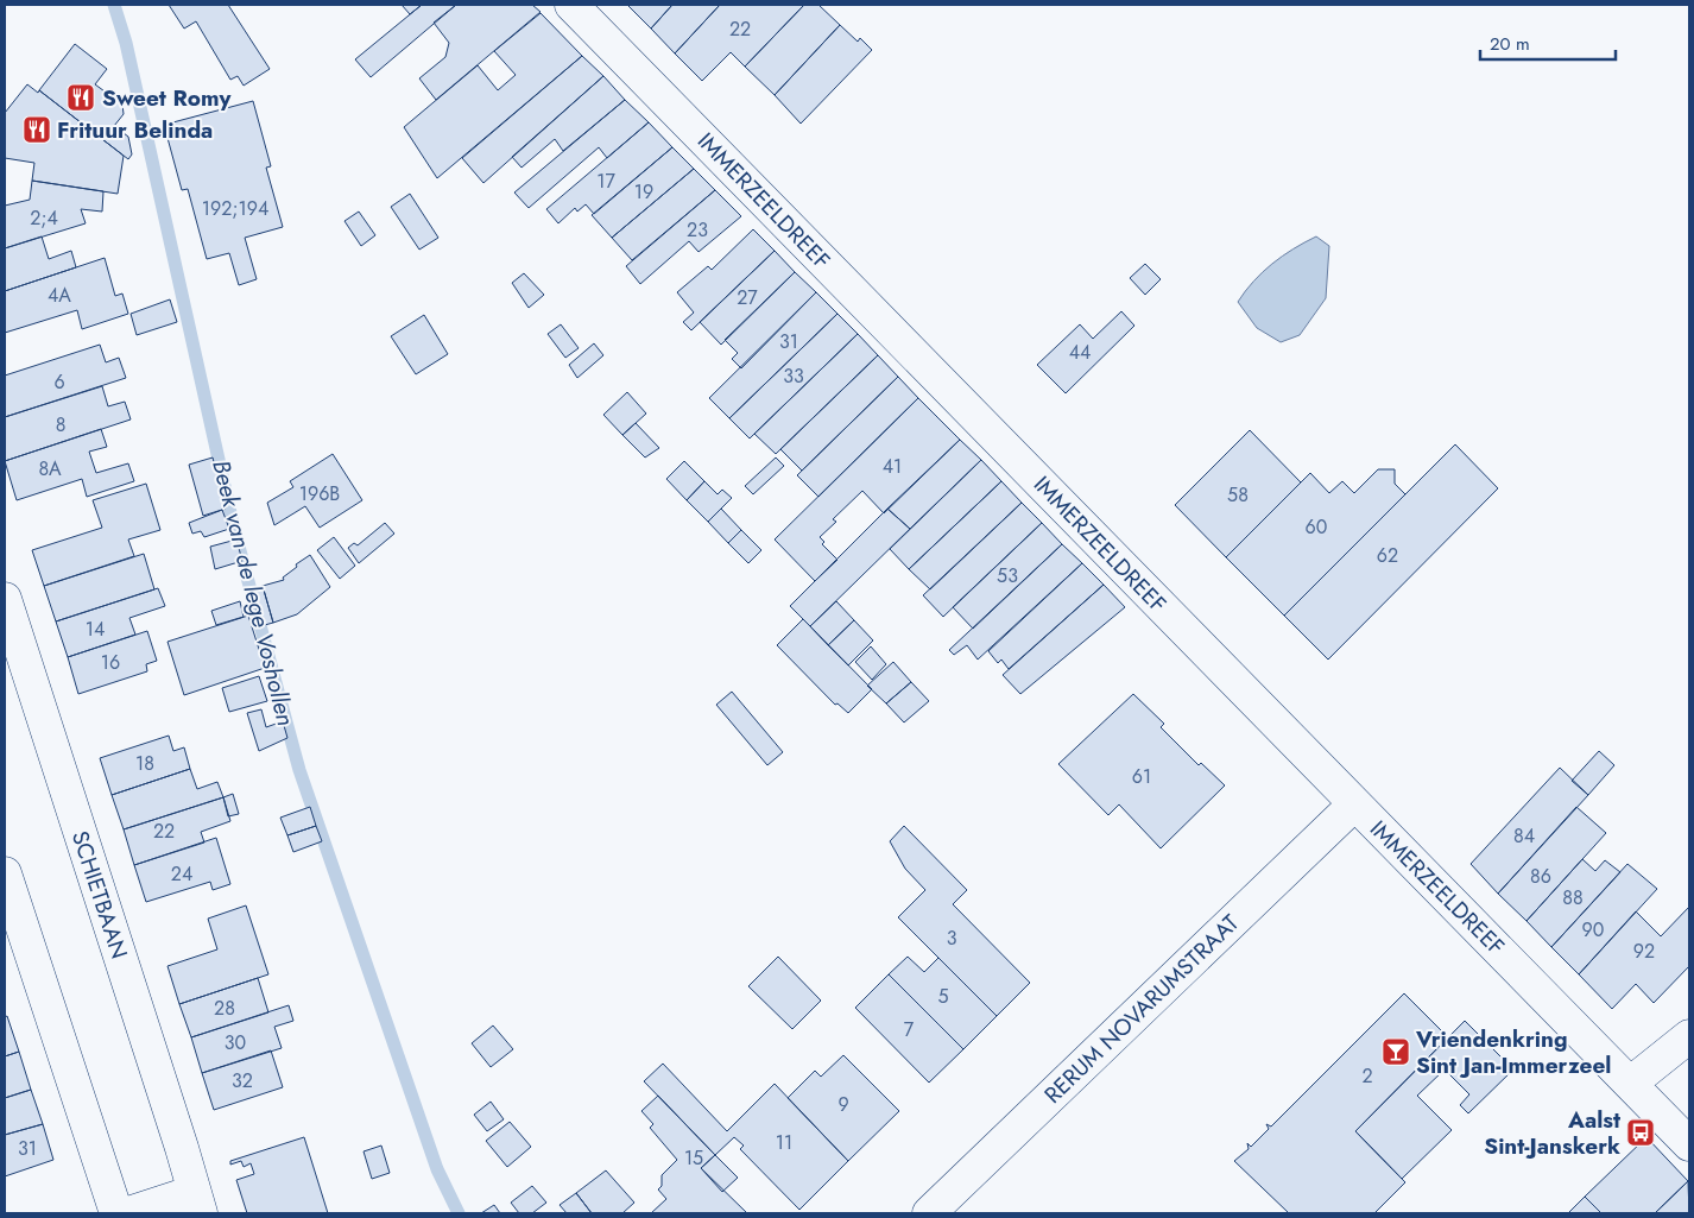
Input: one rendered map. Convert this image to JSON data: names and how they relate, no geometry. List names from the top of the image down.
{
  "streets": {
    "street": ["IMMERZEELDREEF", "SCHIETBAAN", "RERUM NOVARUMSTRAAT"]
  },
  "crossings": [
    ["IMMERZEELDREEF", "RERUM NOVARUMSTRAAT"]
  ],
  "water": ["Beek van de lege Voshollen"],
  "places": {
    "restaurant": ["Sweet Romy", "Frituur Belinda"],
    "bar": ["Vriendenkring Sint Jan-Immerzeel"],
    "bus stop": ["Aalst Sint-Janskerk"]
  },
  "house_numbers": [
    "22",
    "17",
    "19",
    "192;194",
    "2;4",
    "23",
    "4A",
    "27",
    "31",
    "44",
    "33",
    "6",
    "8",
    "41",
    "8A",
    "196B",
    "58",
    "60",
    "62",
    "53",
    "14",
    "16",
    "18",
    "61",
    "22",
    "84",
    "24",
    "86",
    "88",
    "90",
    "3",
    "92",
    "5",
    "28",
    "7",
    "30",
    "2",
    "32",
    "9",
    "11",
    "31",
    "15"
  ],
  "scale_bar": "20 m"
}
